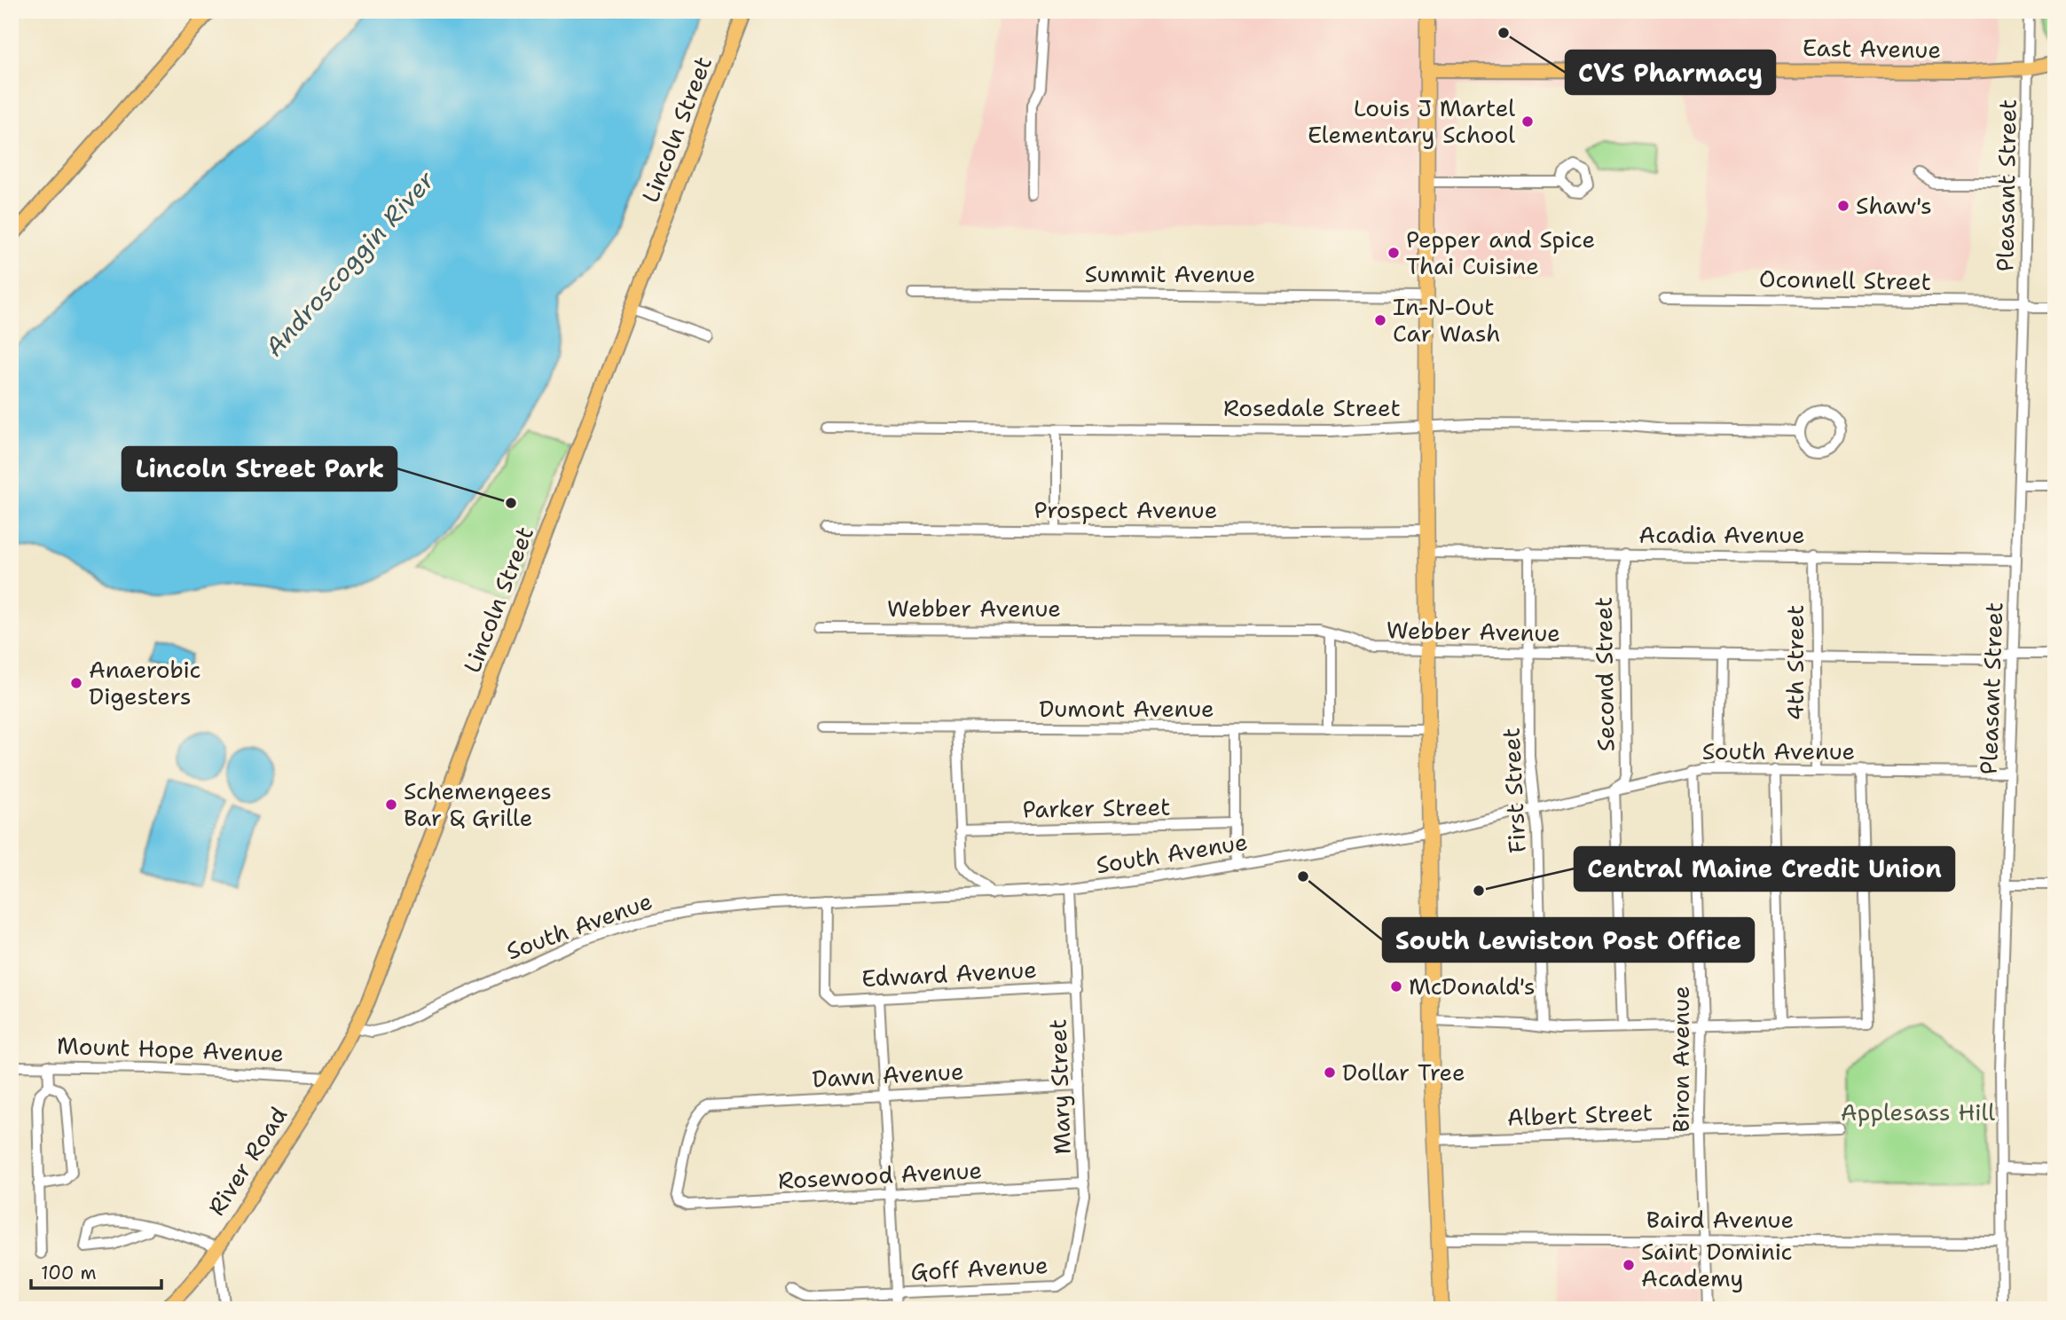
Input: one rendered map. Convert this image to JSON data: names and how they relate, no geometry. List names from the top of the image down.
{
  "streets": {
    "main road": ["East Avenue", "Lincoln Street", "River Road"],
    "street": [
      "Pleasant Street",
      "Summit Avenue",
      "Oconnell Street",
      "Rosedale Street",
      "Prospect Avenue",
      "Acadia Avenue",
      "Webber Avenue",
      "4th Street",
      "Second Street",
      "Dumont Avenue",
      "South Avenue",
      "First Street",
      "Parker Street",
      "Edward Avenue",
      "Mount Hope Avenue",
      "Biron Avenue",
      "Dawn Avenue",
      "Mary Street",
      "Albert Street",
      "Rosewood Avenue",
      "Baird Avenue",
      "Goff Avenue"
    ]
  },
  "crossings": [
    ["East Avenue", "Pleasant Street"],
    ["Lincoln Street", "South Avenue"],
    ["Lincoln Street", "River Road"],
    ["Pleasant Street", "Oconnell Street"],
    ["Pleasant Street", "Acadia Avenue"],
    ["Pleasant Street", "Webber Avenue"],
    ["Pleasant Street", "South Avenue"],
    ["Pleasant Street", "Baird Avenue"],
    ["Acadia Avenue", "4th Street"],
    ["Acadia Avenue", "Second Street"],
    ["Acadia Avenue", "First Street"],
    ["Webber Avenue", "4th Street"],
    ["Webber Avenue", "Second Street"],
    ["Webber Avenue", "First Street"],
    ["4th Street", "South Avenue"],
    ["Second Street", "South Avenue"],
    ["South Avenue", "First Street"],
    ["South Avenue", "Edward Avenue"],
    ["South Avenue", "Biron Avenue"],
    ["South Avenue", "Mary Street"],
    ["South Avenue", "River Road"],
    ["Edward Avenue", "Mary Street"],
    ["Mount Hope Avenue", "River Road"],
    ["Biron Avenue", "Albert Street"],
    ["Biron Avenue", "Baird Avenue"],
    ["Dawn Avenue", "Mary Street"],
    ["Dawn Avenue", "Rosewood Avenue"],
    ["Mary Street", "Rosewood Avenue"],
    ["Mary Street", "Goff Avenue"]
  ],
  "water": ["Androscoggin River"],
  "parks": ["Applesass Hill"],
  "places": [
    "CVS Pharmacy",
    "Louis J Martel Elementary School",
    "Shaw's",
    "Pepper and Spice Thai Cuisine",
    "In-N-Out Car Wash",
    "Lincoln Street Park",
    "Anaerobic Digesters",
    "Schemengees Bar & Grille",
    "South Lewiston Post Office",
    "Central Maine Credit Union",
    "McDonald's",
    "Dollar Tree",
    "Saint Dominic Academy"
  ],
  "scale_bar": "100 m"
}
